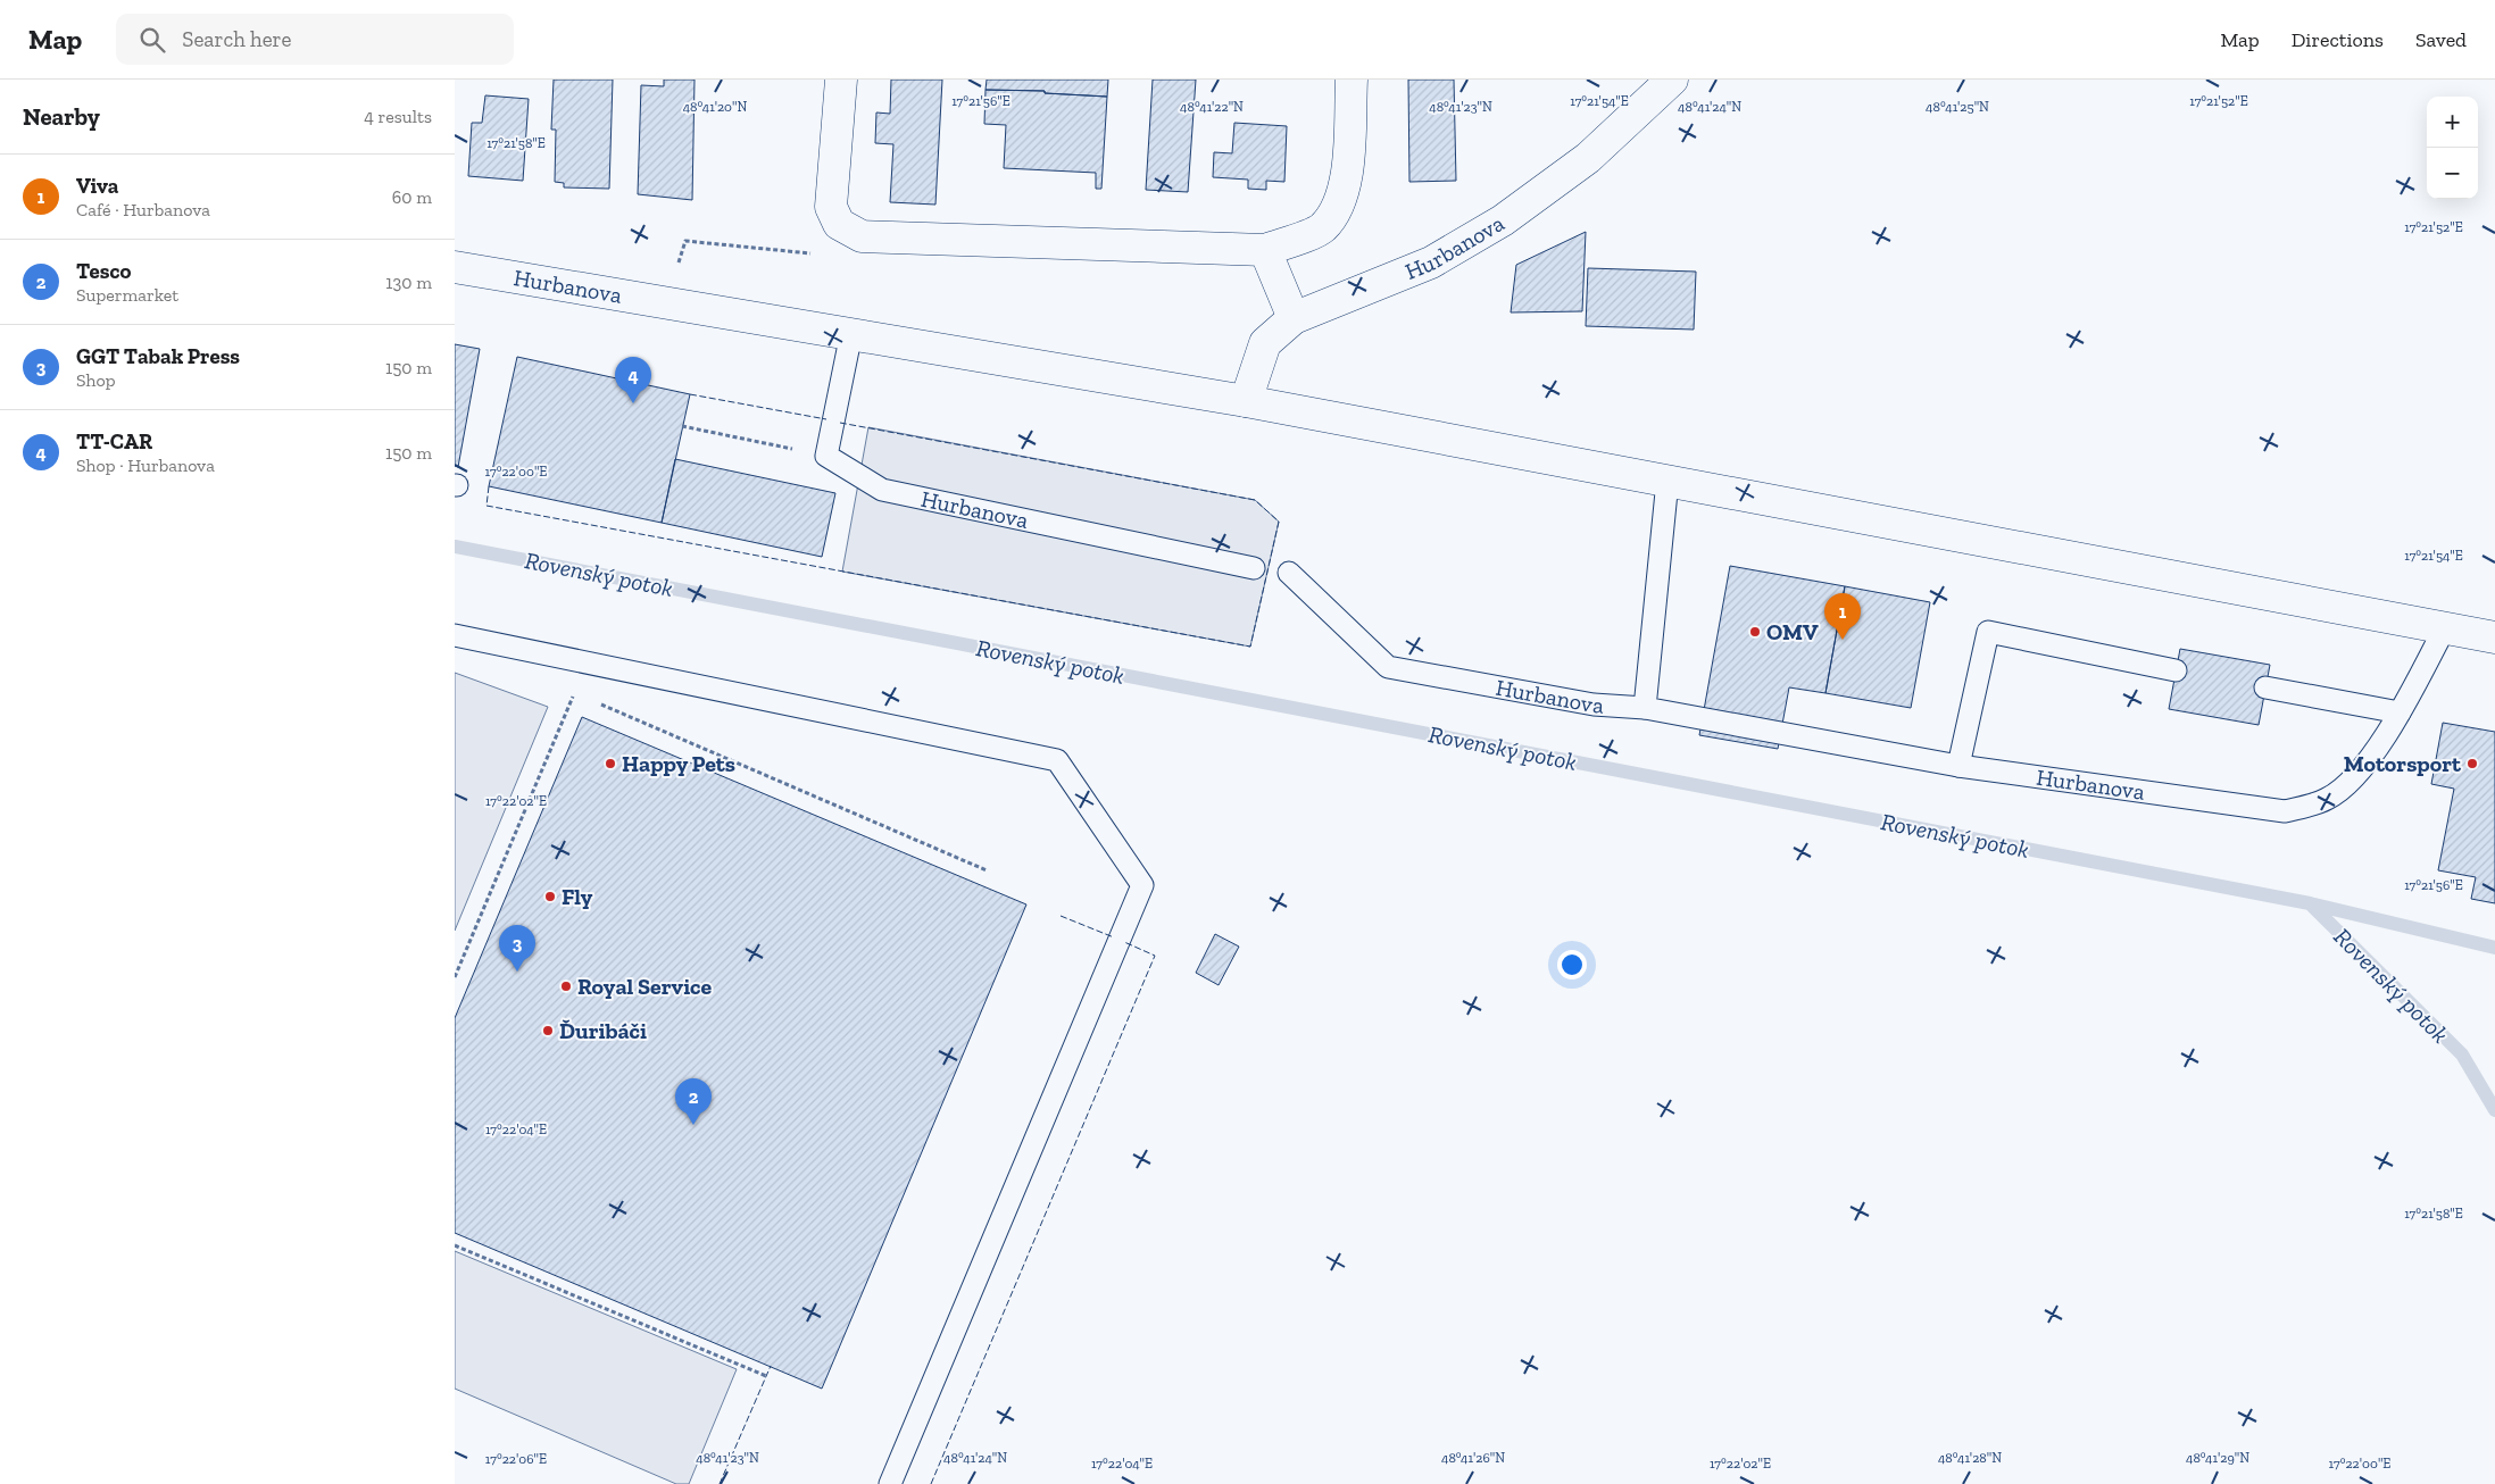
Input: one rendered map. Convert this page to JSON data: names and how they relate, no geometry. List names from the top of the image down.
{
  "streets": {
    "main road": ["Hurbanova"]
  },
  "water": ["Rovenský potok"],
  "places": [
    "OMV",
    "Happy Pets",
    "Motorsport",
    "Fly",
    "Royal Service",
    "Ďuribáči"
  ],
  "page": {
    "header": "Map",
    "search": "Search here",
    "nav": ["Map", "Directions", "Saved"],
    "heading": ["Nearby", "4 results"],
    "map_buttons": ["+", "−"],
    "list": [
      {
        "mark": "1",
        "name": "Viva",
        "note": "Café · Hurbanova",
        "value": "60 m"
      },
      {
        "mark": "2",
        "name": "Tesco",
        "note": "Supermarket",
        "value": "130 m"
      },
      {
        "mark": "3",
        "name": "GGT Tabak Press",
        "note": "Shop",
        "value": "150 m"
      },
      {
        "mark": "4",
        "name": "TT-CAR",
        "note": "Shop · Hurbanova",
        "value": "150 m"
      }
    ],
    "pins": [
      "4",
      "1",
      "3",
      "2"
    ]
  },
  "coordinates": [
    "17°21'56\"E",
    "17°21'54\"E",
    "17°21'52\"E",
    "48°41'20\"N",
    "48°41'22\"N",
    "48°41'23\"N",
    "48°41'24\"N",
    "48°41'25\"N",
    "17°21'58\"E",
    "17°22'00\"E",
    "17°22'02\"E",
    "17°22'04\"E",
    "48°41'26\"N",
    "48°41'28\"N",
    "48°41'29\"N",
    "17°22'06\"E"
  ]
}
